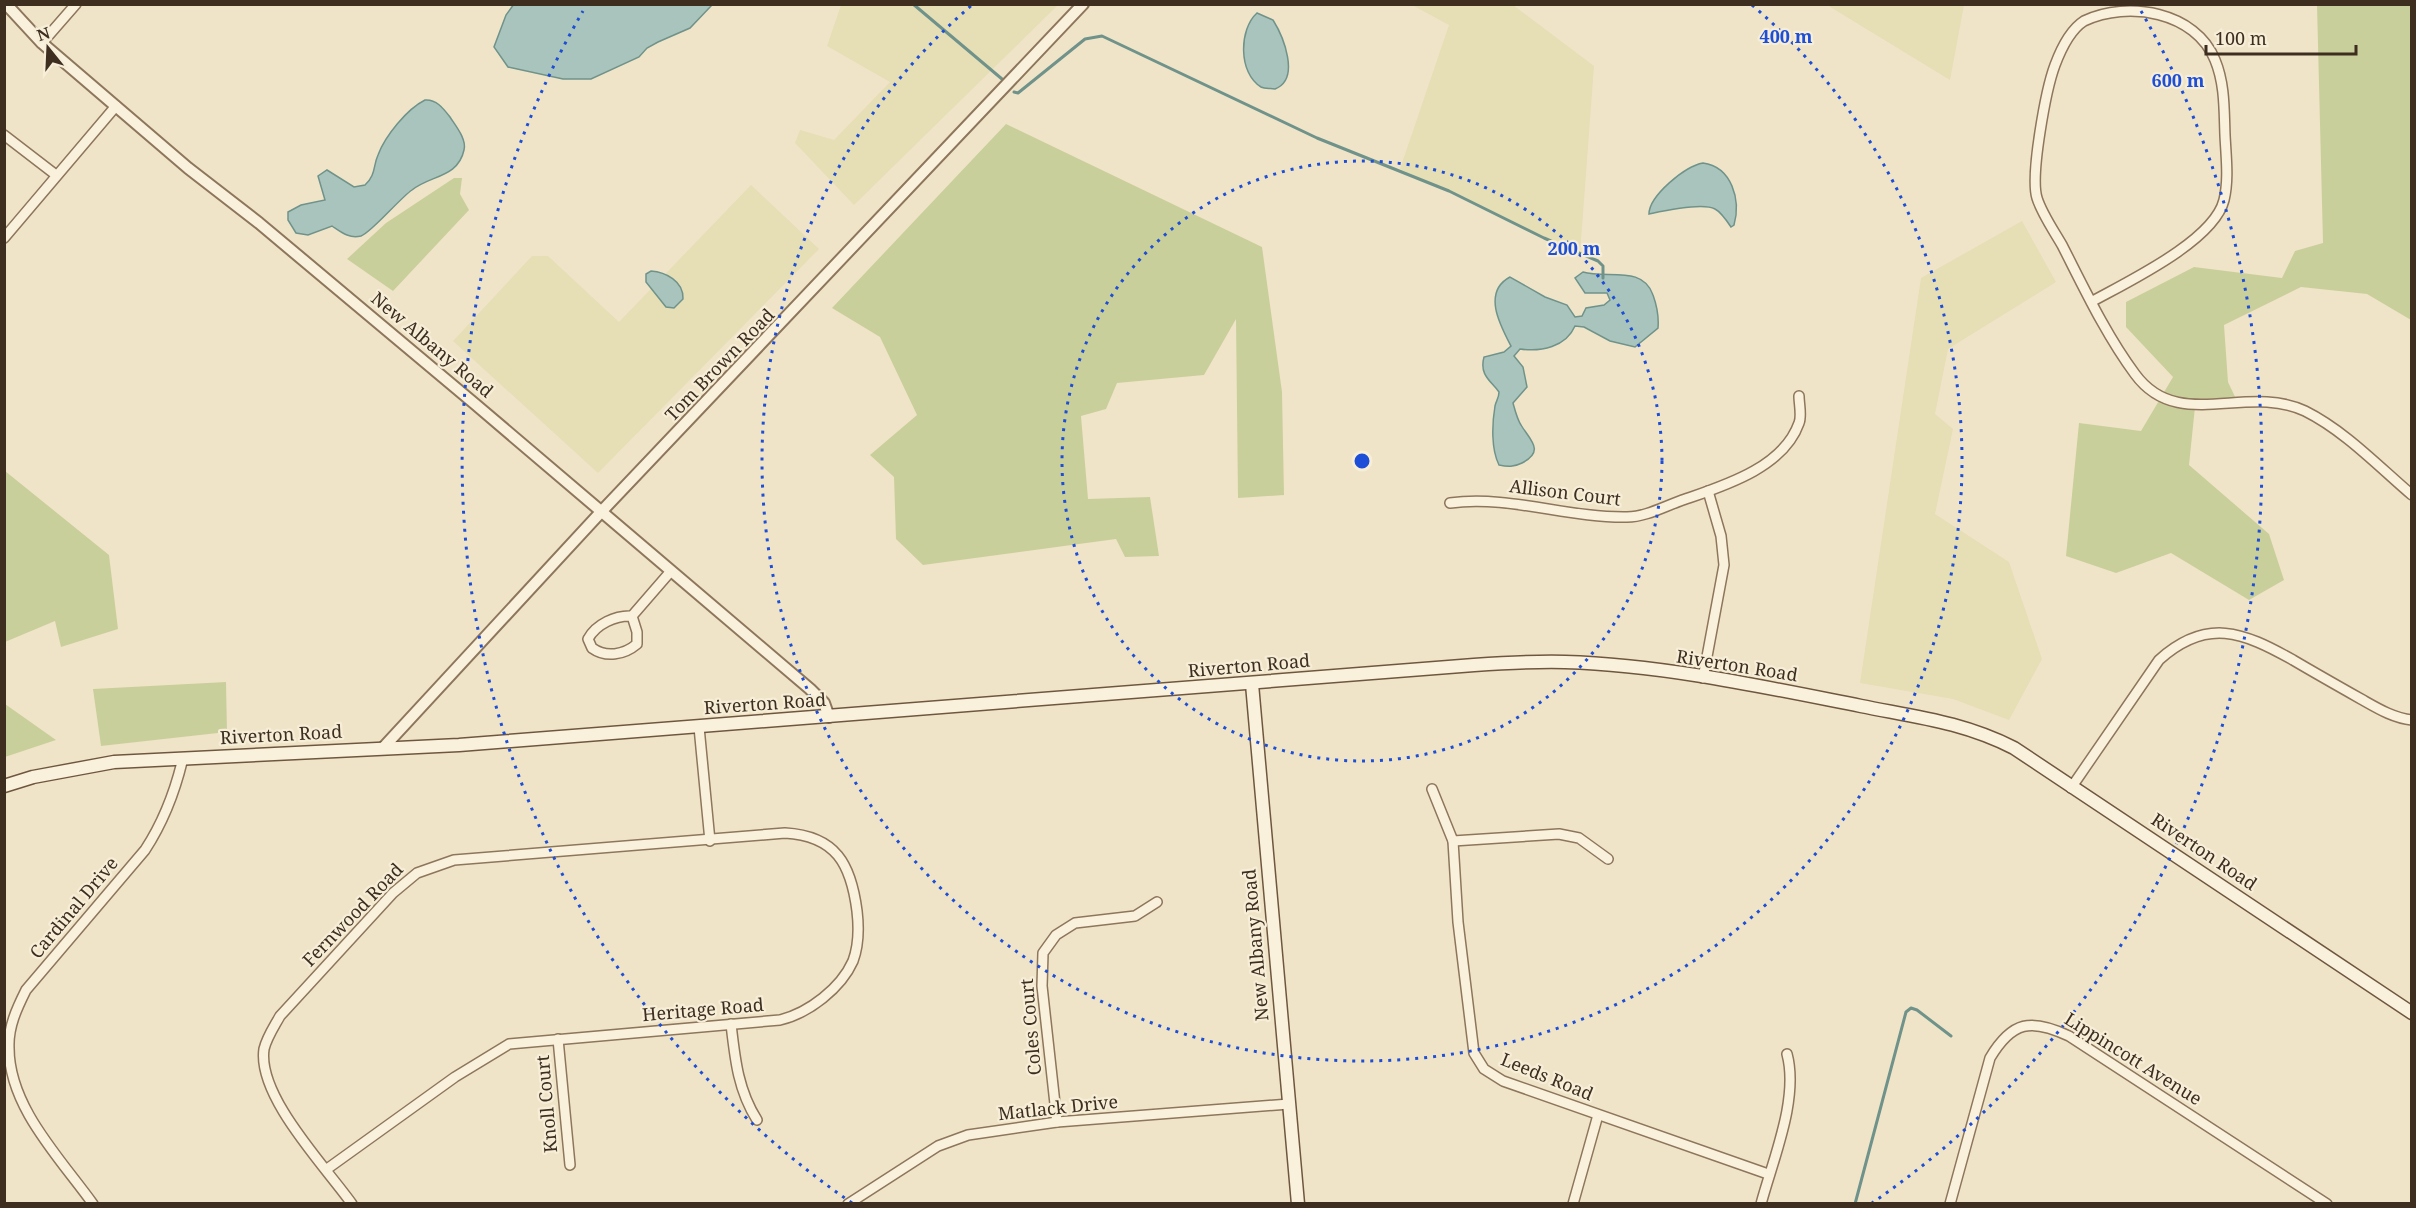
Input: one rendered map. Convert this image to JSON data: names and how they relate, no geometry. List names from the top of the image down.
{
  "streets": {
    "main road": ["New Albany Road", "Riverton Road"],
    "street": [
      "Tom Brown Road",
      "Allison Court",
      "Cardinal Drive",
      "Fernwood Road",
      "Heritage Road",
      "Coles Court",
      "Lippincott Avenue",
      "Leeds Road",
      "Knoll Court",
      "Matlack Drive"
    ]
  },
  "crossings": [
    ["New Albany Road", "Tom Brown Road"],
    ["New Albany Road", "Riverton Road"],
    ["New Albany Road", "Matlack Drive"],
    ["Tom Brown Road", "Riverton Road"],
    ["Riverton Road", "Cardinal Drive"],
    ["Fernwood Road", "Heritage Road"],
    ["Heritage Road", "Knoll Court"],
    ["Coles Court", "Matlack Drive"]
  ],
  "scale_bar": "100 m",
  "north": "top",
  "rings": ["400 m", "600 m", "200 m"]
}
